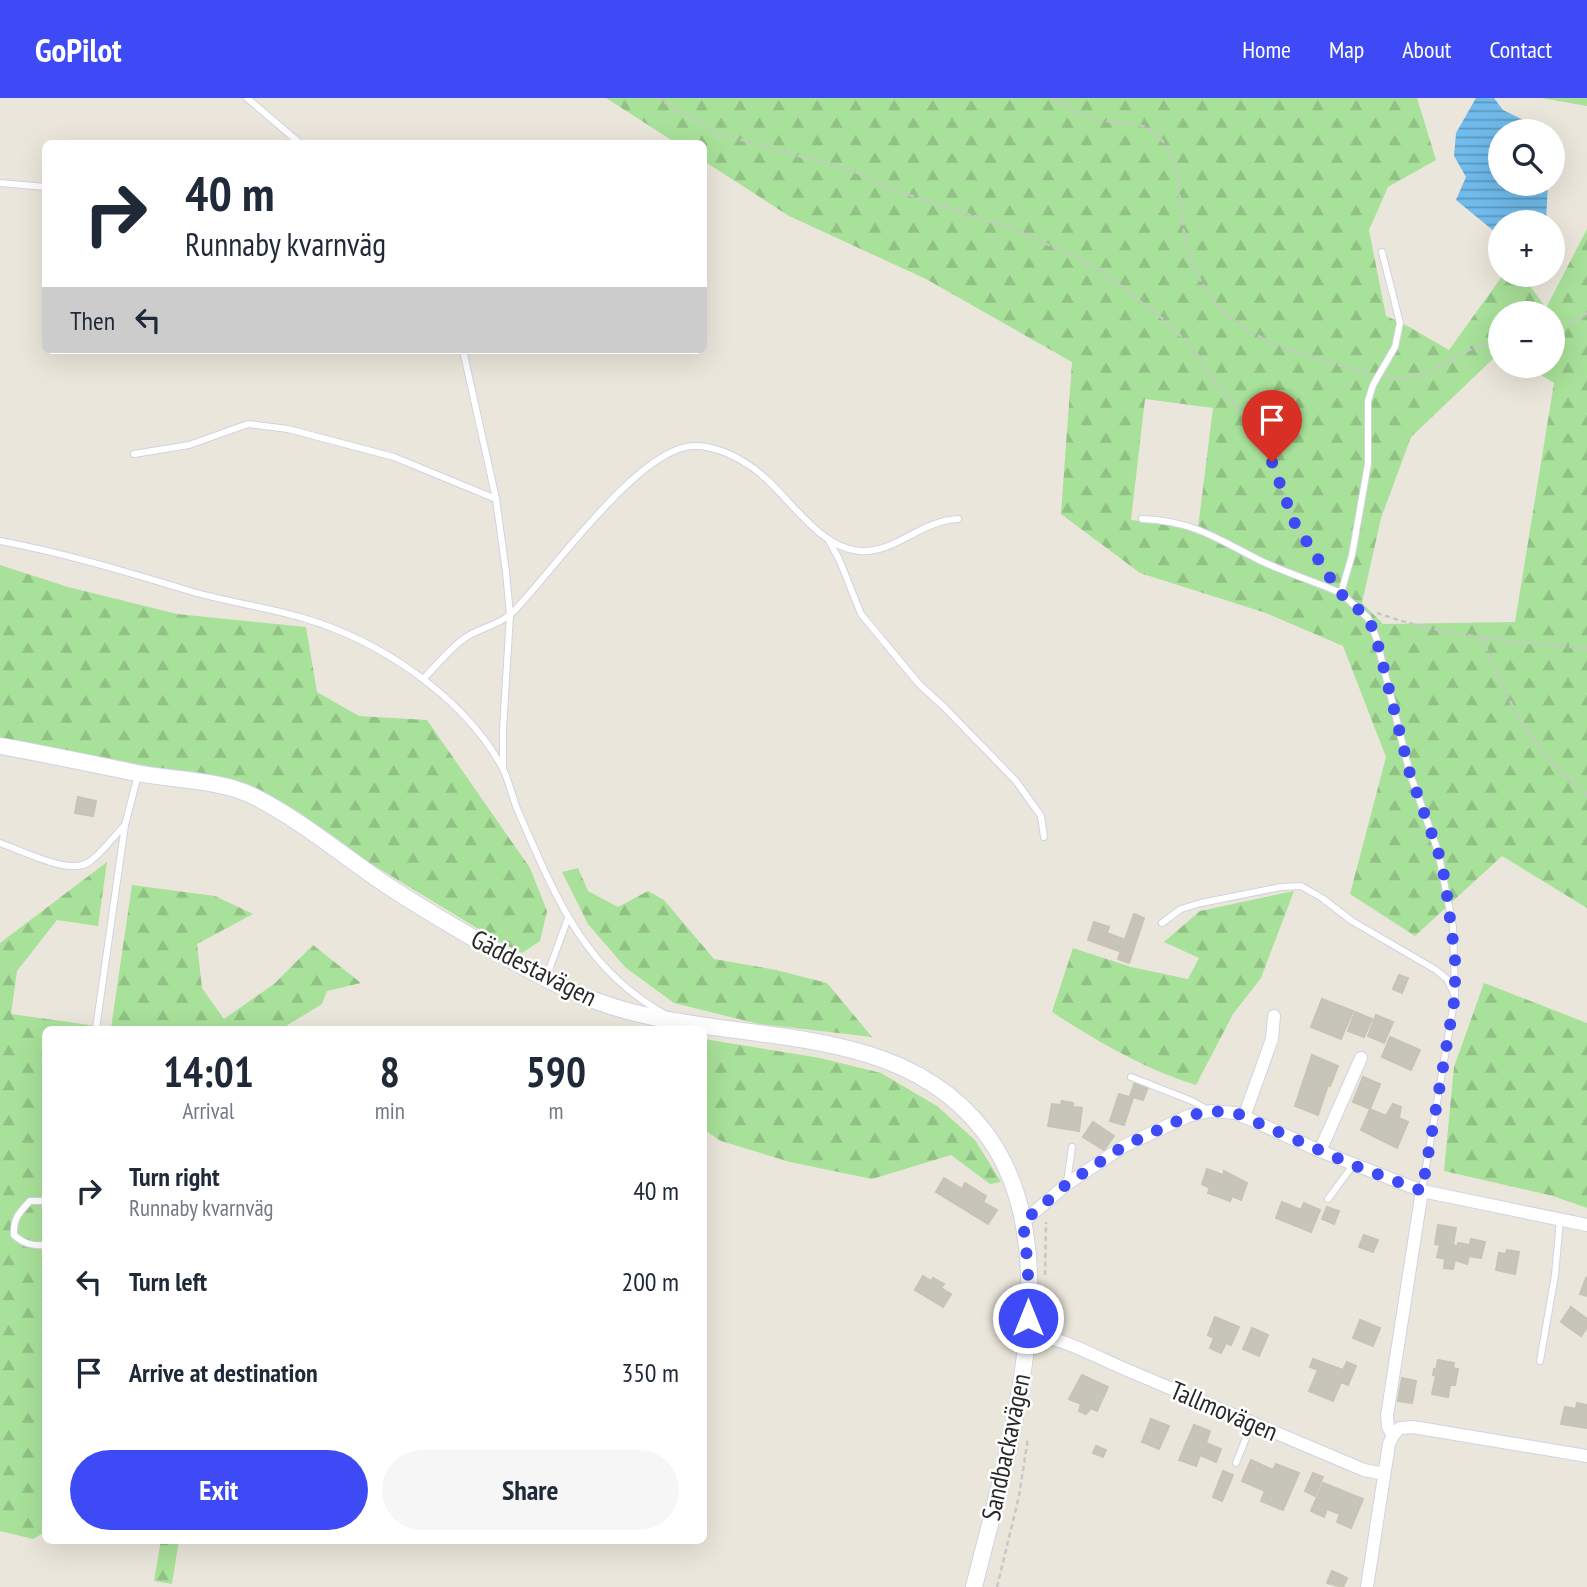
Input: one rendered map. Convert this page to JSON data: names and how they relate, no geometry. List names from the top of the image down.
{
  "streets": {
    "street": ["Gäddestavägen", "Tallmovägen", "Sandbackavägen"]
  },
  "crossings": [
    ["Gäddestavägen", "Sandbackavägen"],
    ["Tallmovägen", "Sandbackavägen"]
  ],
  "page": {
    "header": "GoPilot",
    "nav": [
      "Home",
      "Map",
      "About",
      "Contact"
    ],
    "map_buttons": ["+", "−"],
    "turn": ["40 m", "Runnaby kvarnväg"],
    "then": "Then",
    "eta": [
      "14:01",
      "Arrival",
      "8",
      "min",
      "590",
      "m"
    ],
    "list": [
      {
        "name": "Turn right",
        "note": "Runnaby kvarnväg",
        "value": "40 m"
      },
      {
        "name": "Turn left",
        "value": "200 m"
      },
      {
        "name": "Arrive at destination",
        "value": "350 m"
      }
    ],
    "buttons": ["Exit", "Share"]
  }
}
